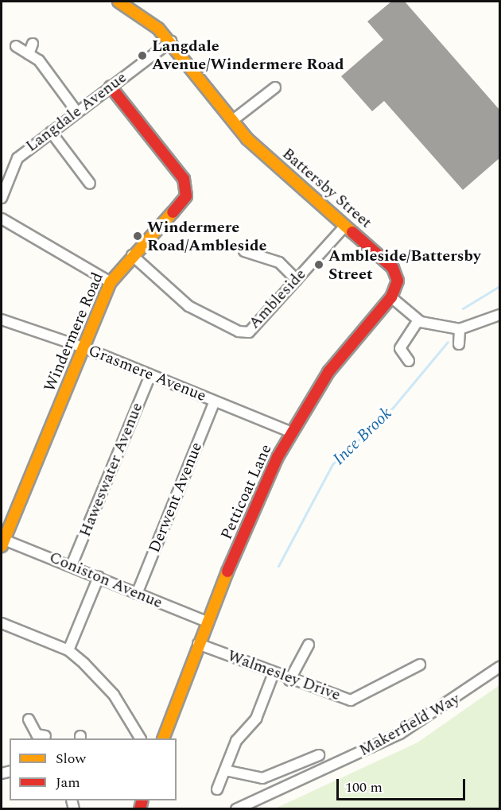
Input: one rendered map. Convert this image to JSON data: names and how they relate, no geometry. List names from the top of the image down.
{
  "streets": {
    "street": [
      "Langdale Avenue",
      "Battersby Street",
      "Ambleside",
      "Windermere Road",
      "Grasmere Avenue",
      "Haweswater Avenue",
      "Petticoat Lane",
      "Derwent Avenue",
      "Coniston Avenue",
      "Walmesley Drive",
      "Makerfield Way"
    ]
  },
  "crossings": [
    ["Langdale Avenue", "Battersby Street"],
    ["Langdale Avenue", "Windermere Road"],
    ["Battersby Street", "Ambleside"],
    ["Battersby Street", "Petticoat Lane"],
    ["Ambleside", "Windermere Road"],
    ["Windermere Road", "Grasmere Avenue"],
    ["Windermere Road", "Coniston Avenue"],
    ["Grasmere Avenue", "Haweswater Avenue"],
    ["Grasmere Avenue", "Petticoat Lane"],
    ["Grasmere Avenue", "Derwent Avenue"],
    ["Haweswater Avenue", "Coniston Avenue"],
    ["Petticoat Lane", "Coniston Avenue"],
    ["Petticoat Lane", "Walmesley Drive"],
    ["Derwent Avenue", "Coniston Avenue"]
  ],
  "water": ["Ince Brook"],
  "places": ["Langdale Avenue/Windermere Road", "Windermere Road/Ambleside", "Ambleside/Battersby Street"],
  "legend": ["Slow", "Jam"],
  "scale_bar": "100 m"
}
